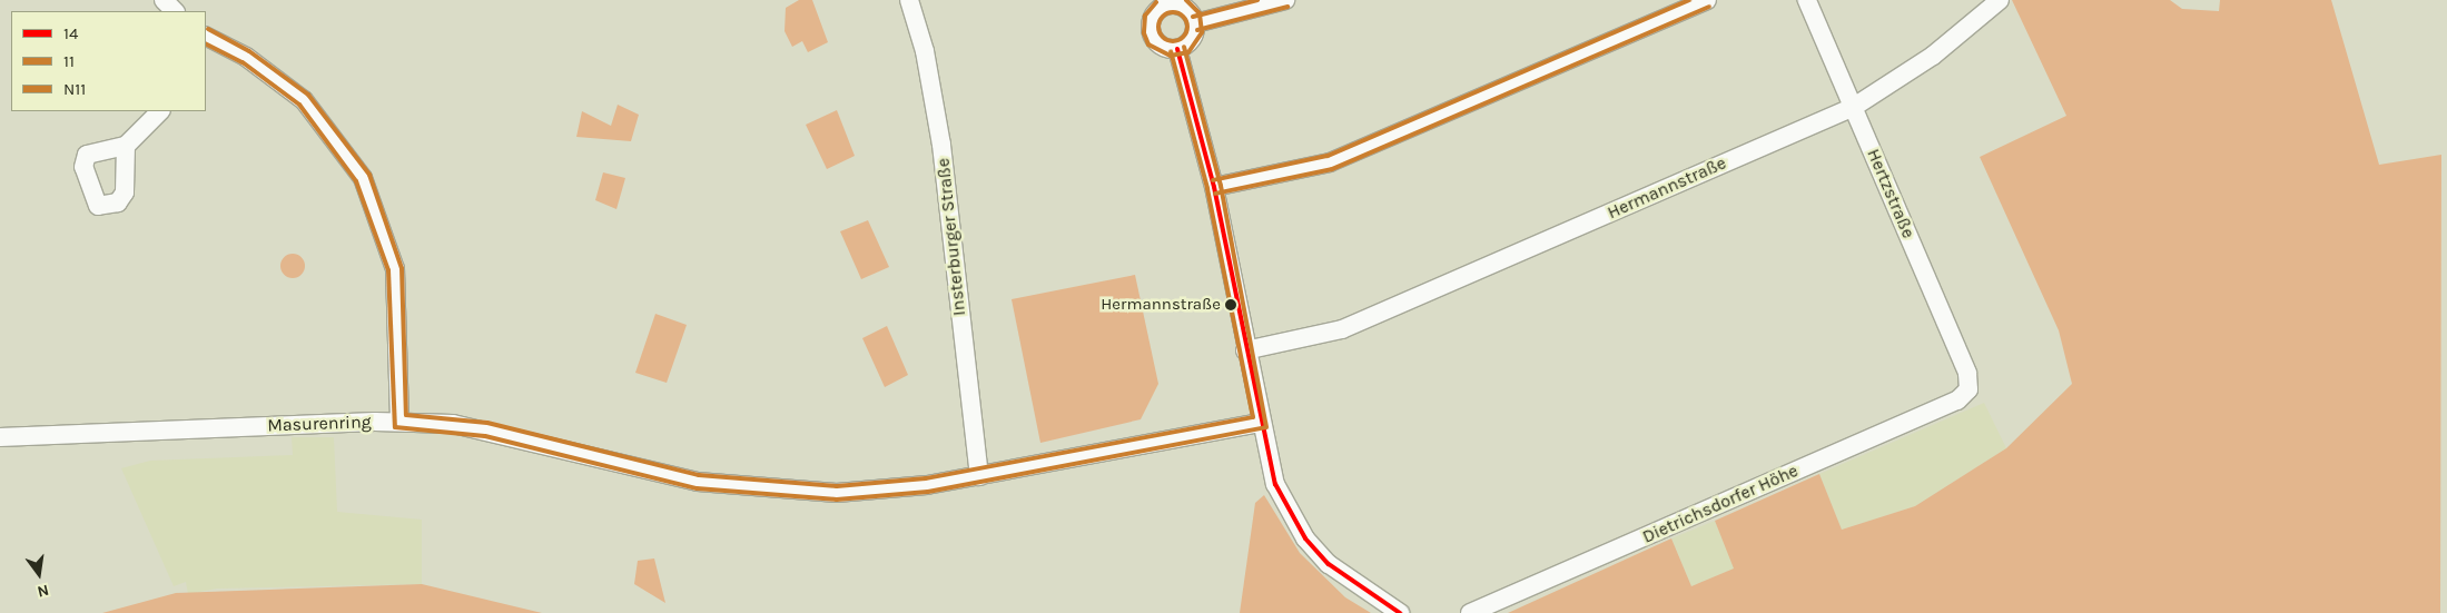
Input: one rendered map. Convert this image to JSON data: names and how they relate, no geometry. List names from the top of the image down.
{
  "streets": {
    "street": [
      "Hermannstraße",
      "Hertzstraße",
      "Insterburger Straße",
      "Masurenring",
      "Dietrichsdorfer Höhe"
    ]
  },
  "crossings": [
    ["Hermannstraße", "Hertzstraße"],
    ["Hertzstraße", "Dietrichsdorfer Höhe"],
    ["Insterburger Straße", "Masurenring"]
  ],
  "places": ["Hermannstraße"],
  "lines": ["transit line 11", "transit line N11", "transit line 14"],
  "legend": ["14", "11", "N11"],
  "north": "bottom"
}
